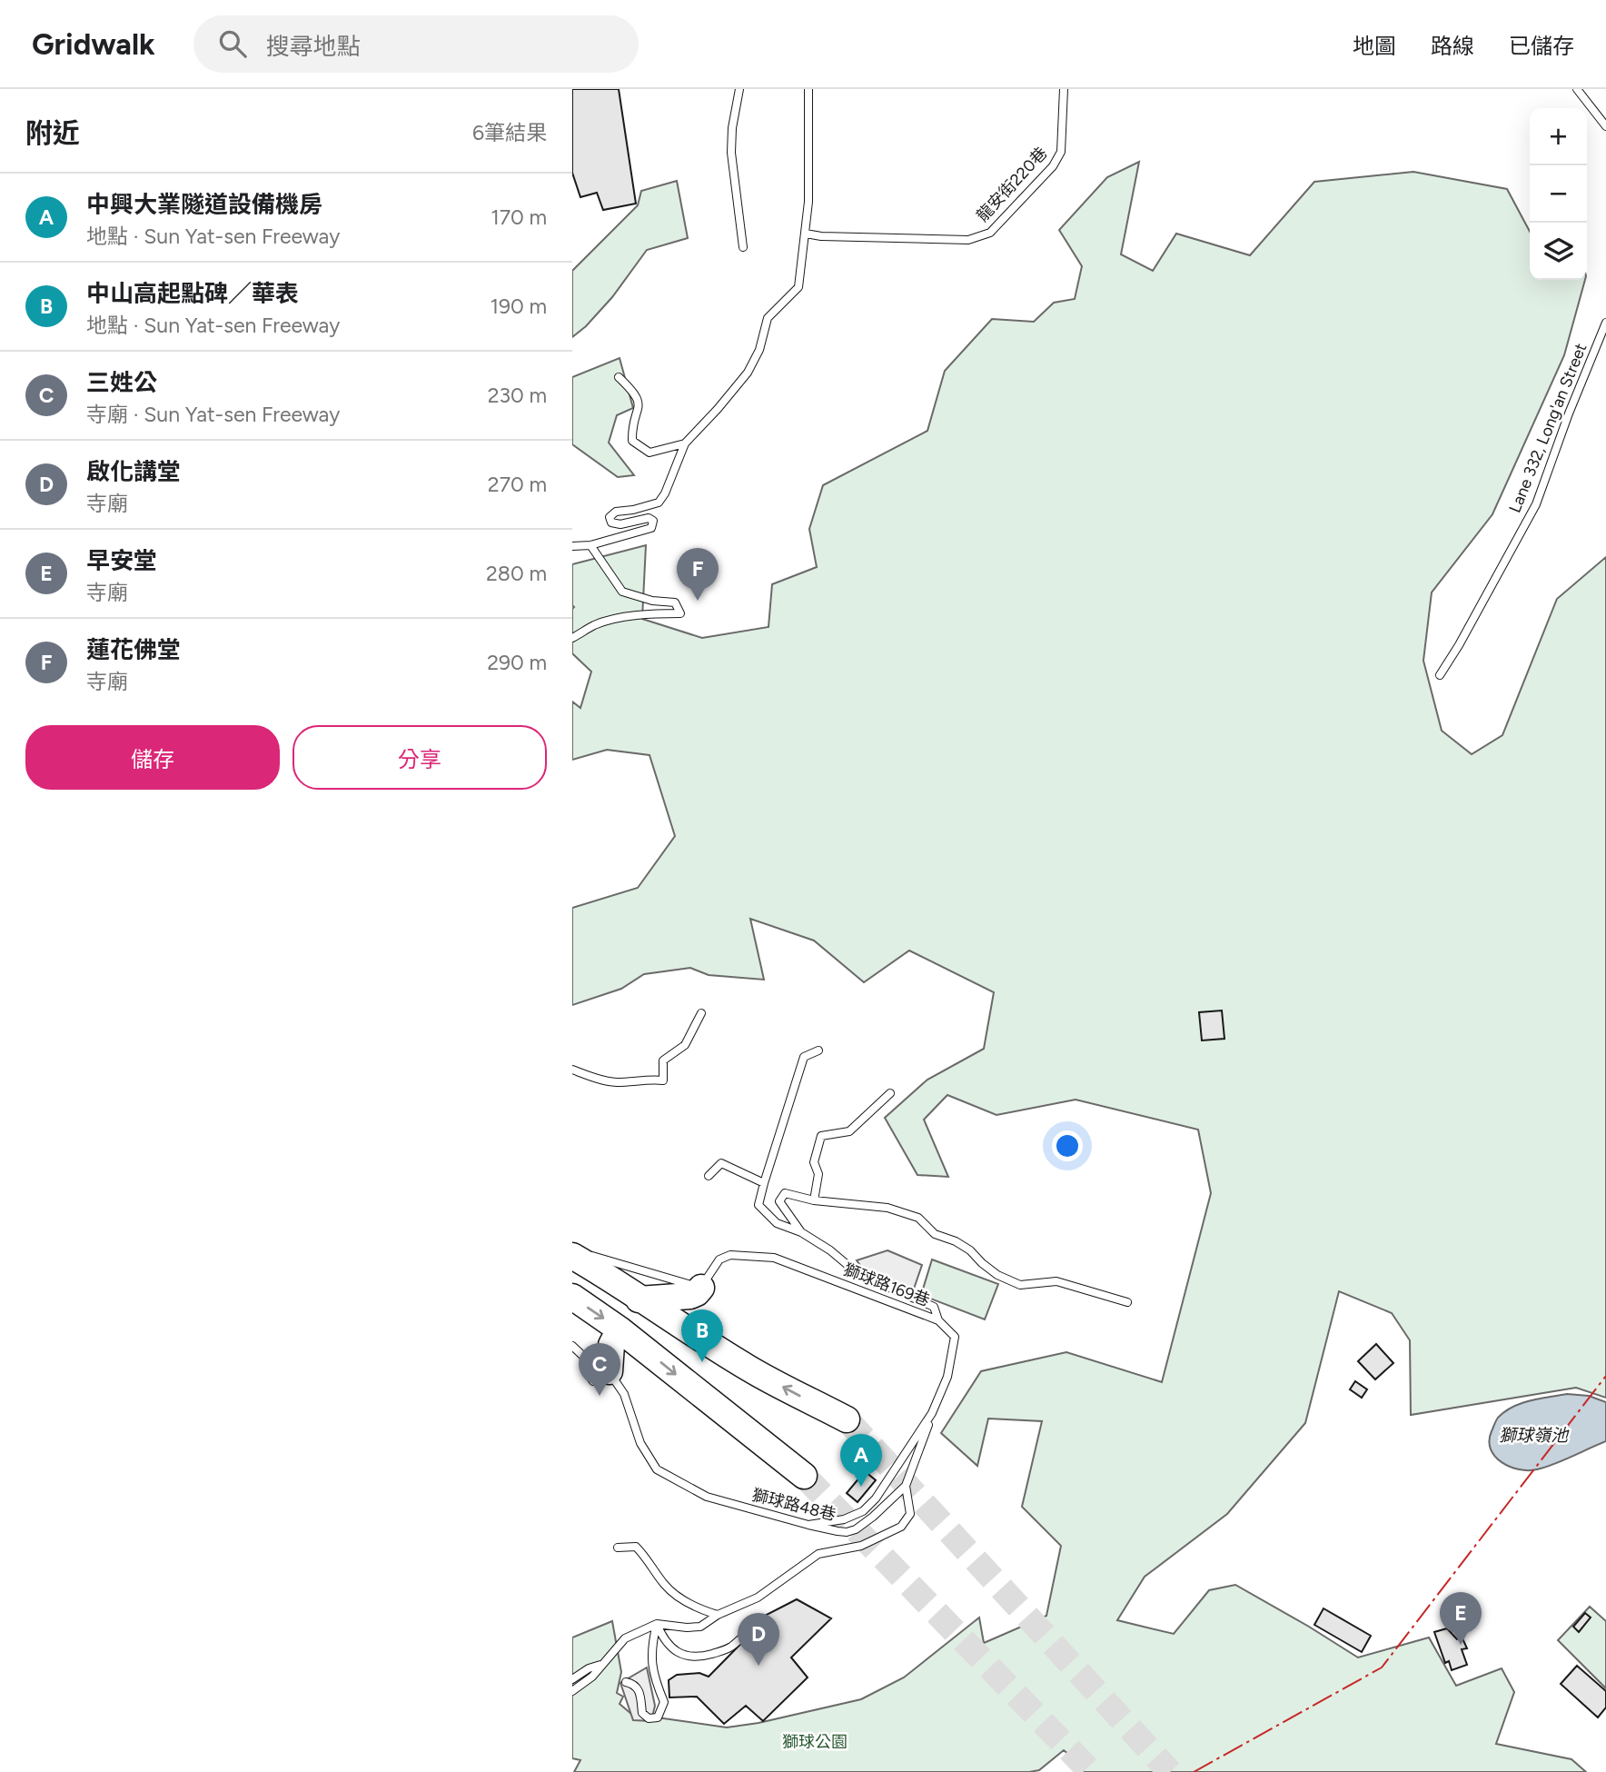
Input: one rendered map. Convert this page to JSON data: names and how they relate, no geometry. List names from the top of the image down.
{
  "streets": {
    "lane": [
      "龍安街220巷",
      "Lane 332, Long'an Street",
      "獅球路169巷",
      "獅球路48巷"
    ]
  },
  "crossings": [
    ["獅球路169巷", "獅球路48巷"]
  ],
  "water": ["獅球嶺池"],
  "parks": ["獅球公園"],
  "page": {
    "header": "Gridwalk",
    "search": "搜尋地點",
    "nav": ["地圖", "路線", "已儲存"],
    "heading": ["附近", "6筆結果"],
    "map_buttons": ["+", "−"],
    "list": [
      {
        "mark": "A",
        "name": "中興大業隧道設備機房",
        "note": "地點 · Sun Yat-sen Freeway",
        "value": "170 m"
      },
      {
        "mark": "B",
        "name": "中山高起點碑／華表",
        "note": "地點 · Sun Yat-sen Freeway",
        "value": "190 m"
      },
      {
        "mark": "C",
        "name": "三姓公",
        "note": "寺廟 · Sun Yat-sen Freeway",
        "value": "230 m"
      },
      {
        "mark": "D",
        "name": "啟化講堂",
        "note": "寺廟",
        "value": "270 m"
      },
      {
        "mark": "E",
        "name": "早安堂",
        "note": "寺廟",
        "value": "280 m"
      },
      {
        "mark": "F",
        "name": "蓮花佛堂",
        "note": "寺廟",
        "value": "290 m"
      }
    ],
    "pins": [
      "F",
      "B",
      "C",
      "A",
      "E",
      "D"
    ],
    "buttons": ["儲存", "分享"]
  }
}
